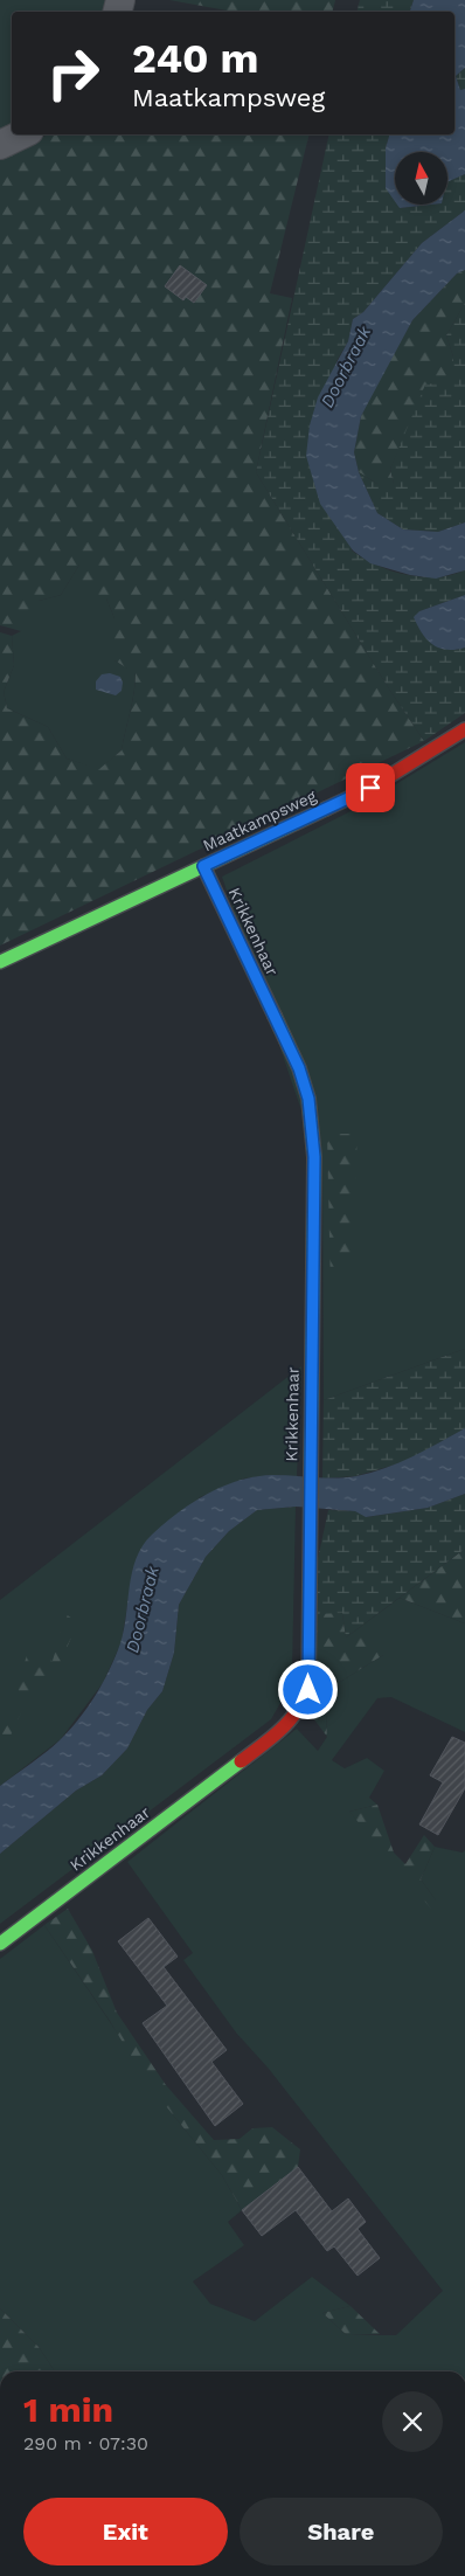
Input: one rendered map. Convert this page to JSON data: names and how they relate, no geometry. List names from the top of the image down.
{
  "streets": {
    "street": ["Maatkampsweg", "Krikkenhaar"]
  },
  "crossings": [
    ["Maatkampsweg", "Krikkenhaar"]
  ],
  "water": ["Doorbraak"],
  "north": "top",
  "page": {
    "turn": ["240 m", "Maatkampsweg"],
    "heading": ["1 min", "290 m · 07:30"],
    "buttons": ["Exit", "Share"]
  }
}
